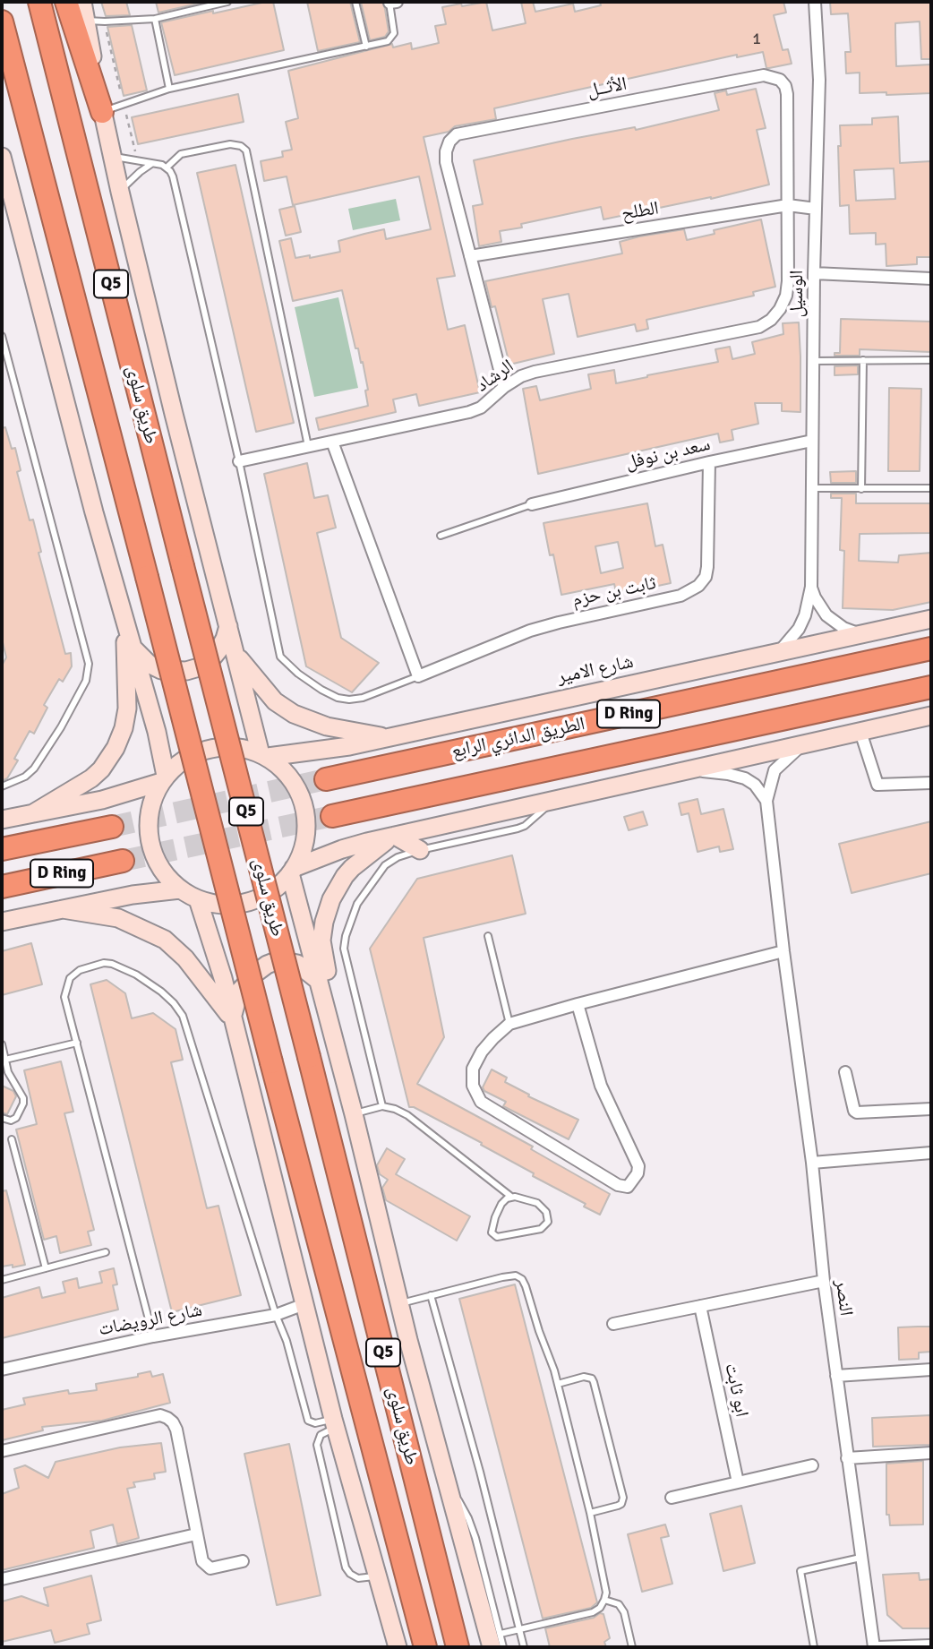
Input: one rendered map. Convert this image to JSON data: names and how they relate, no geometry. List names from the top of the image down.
{
  "streets": {
    "highway": [
      "Q5",
      "طريق سلوى",
      "D Ring",
      "الطريق الدائري الرابع"
    ],
    "main road": ["شارع الامير"],
    "street": [
      "الأثــل",
      "الطلح",
      "الوسيل",
      "الرشاد",
      "سعد بن نوفل",
      "ثابت بن حزم",
      "النصر",
      "شارع الرويضات",
      "ابو ثابت"
    ]
  },
  "crossings": [
    ["الأثــل", "الطلح"],
    ["الأثــل", "الرشاد"],
    ["الطلح", "الوسيل"],
    ["الوسيل", "سعد بن نوفل"],
    ["الوسيل", "شارع الامير"],
    ["الرشاد", "ثابت بن حزم"],
    ["طريق سلوى", "شارع الامير"],
    ["طريق سلوى", "D Ring"],
    ["سعد بن نوفل", "ثابت بن حزم"],
    ["شارع الامير", "D Ring"]
  ],
  "house_numbers": ["1"]
}
